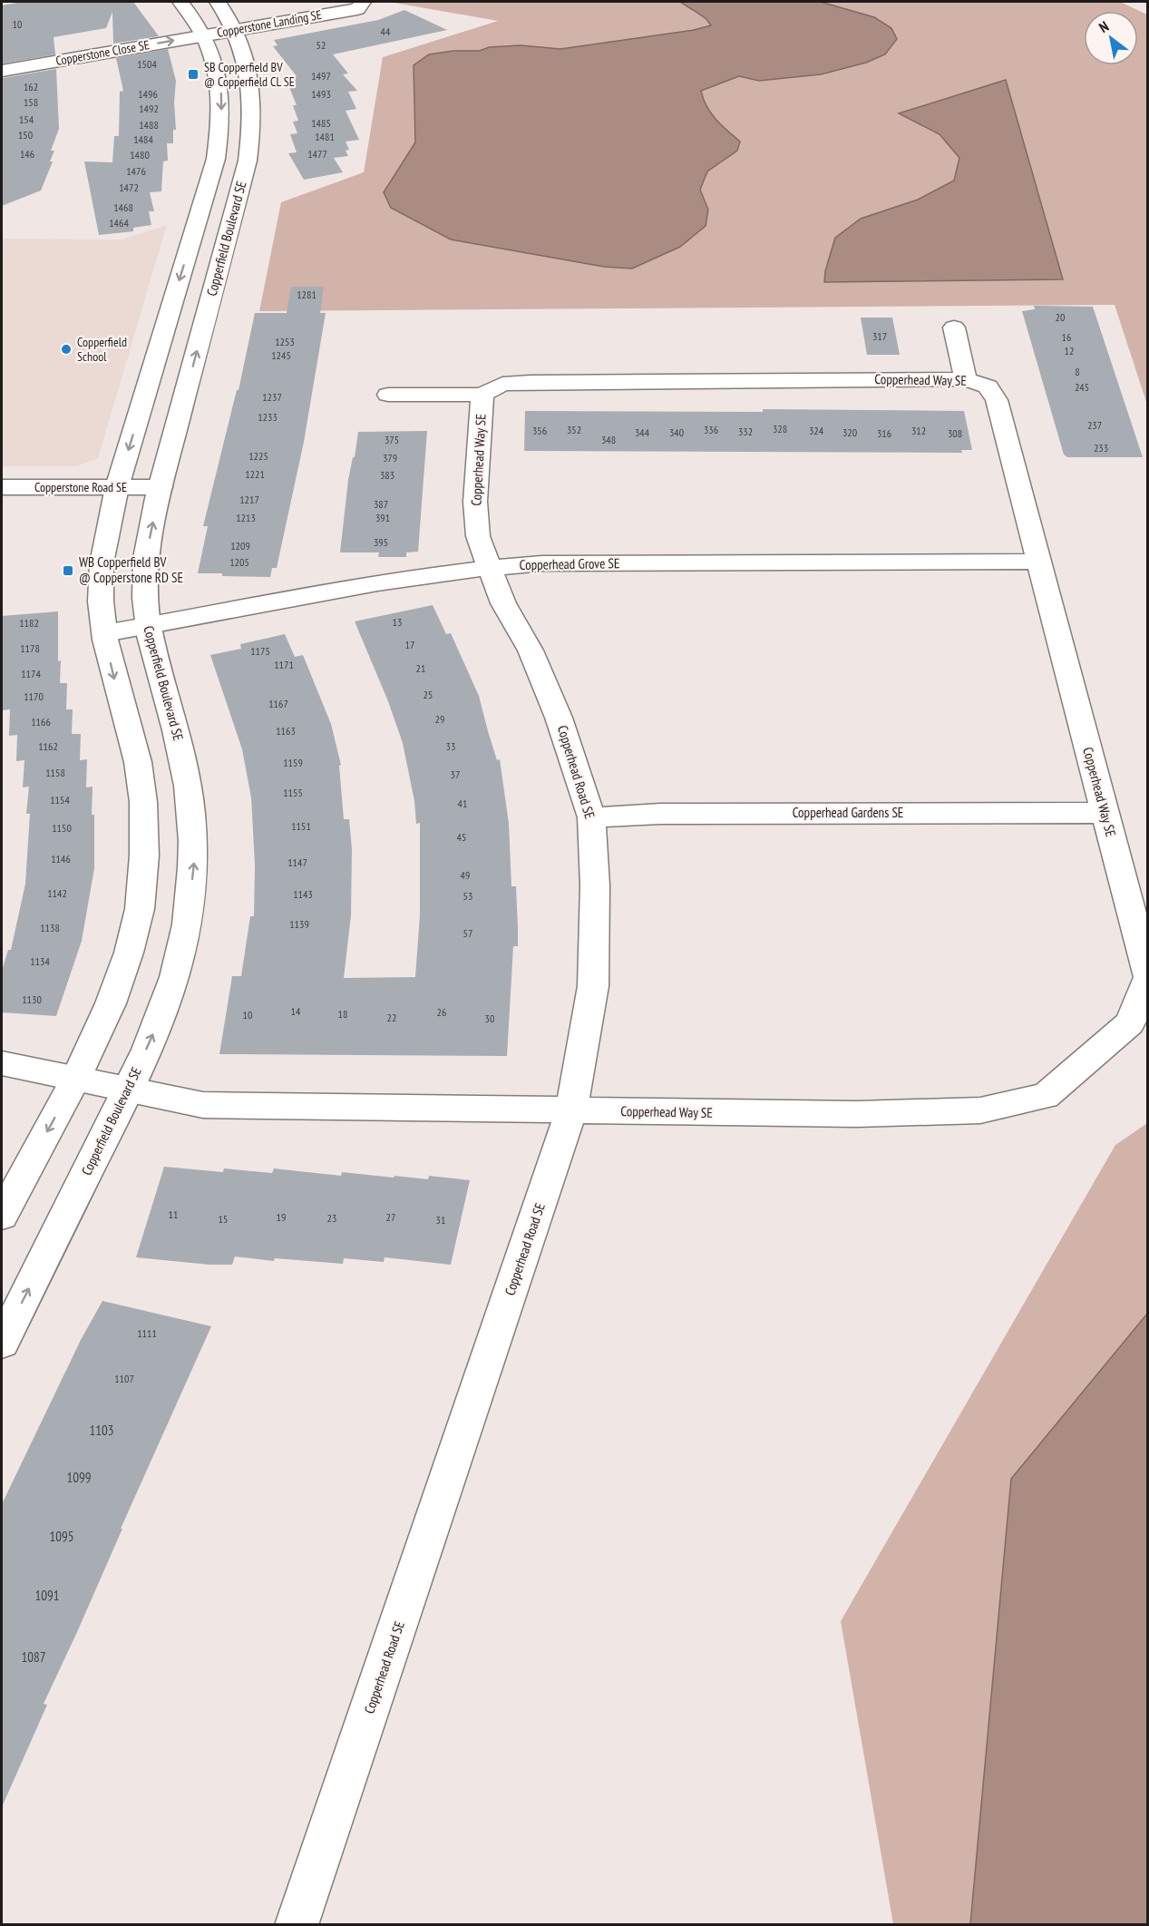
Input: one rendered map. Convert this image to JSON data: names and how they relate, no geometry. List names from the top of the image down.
{
  "streets": {
    "street": [
      "Copperstone Landing SE",
      "Copperstone Close SE",
      "Copperfield Boulevard SE",
      "Copperhead Way SE",
      "Copperstone Road SE",
      "Copperhead Grove SE",
      "Copperhead Road SE",
      "Copperhead Gardens SE"
    ]
  },
  "crossings": [
    ["Copperstone Landing SE", "Copperstone Close SE"],
    ["Copperstone Landing SE", "Copperfield Boulevard SE"],
    ["Copperfield Boulevard SE", "Copperhead Way SE"],
    ["Copperfield Boulevard SE", "Copperstone Road SE"],
    ["Copperfield Boulevard SE", "Copperhead Grove SE"],
    ["Copperhead Way SE", "Copperhead Grove SE"],
    ["Copperhead Way SE", "Copperhead Road SE"],
    ["Copperhead Way SE", "Copperhead Gardens SE"],
    ["Copperhead Grove SE", "Copperhead Road SE"],
    ["Copperhead Road SE", "Copperhead Gardens SE"]
  ],
  "places": {
    "transit": ["SB Copperfield BV @ Copperfield CL SE", "WB Copperfield BV @ Copperstone RD SE"],
    "other": ["Copperfield School"]
  },
  "house_numbers": [
    "10",
    "44",
    "52",
    "1504",
    "1497",
    "162",
    "1496",
    "1493",
    "158",
    "1492",
    "154",
    "1485",
    "1488",
    "150",
    "1481",
    "1484",
    "146",
    "1477",
    "1480",
    "1476",
    "1472",
    "1468",
    "1464",
    "1281",
    "20",
    "317",
    "16",
    "1253",
    "12",
    "1245",
    "8",
    "245",
    "1237",
    "1233",
    "237",
    "328",
    "352",
    "336",
    "356",
    "324",
    "312",
    "332",
    "344",
    "340",
    "320",
    "316",
    "308",
    "375",
    "348",
    "233",
    "1225",
    "379",
    "1221",
    "383",
    "1217",
    "387",
    "1213",
    "391",
    "395",
    "1209",
    "1205",
    "13",
    "1182",
    "17",
    "1178",
    "1175",
    "1171",
    "21",
    "1174",
    "25",
    "1170",
    "1167",
    "29",
    "1166",
    "1163",
    "1162",
    "33",
    "1159",
    "1158",
    "37",
    "1155",
    "1154",
    "41",
    "1151",
    "1150",
    "45",
    "1146",
    "1147",
    "49",
    "1142",
    "1143",
    "53",
    "1139",
    "1138",
    "57",
    "1134",
    "1130",
    "14",
    "26",
    "18",
    "10",
    "22",
    "30",
    "11",
    "19",
    "27",
    "23",
    "15",
    "31",
    "1111",
    "1107",
    "1103",
    "1099",
    "1095",
    "1091",
    "1087"
  ],
  "north": "top left"
}
